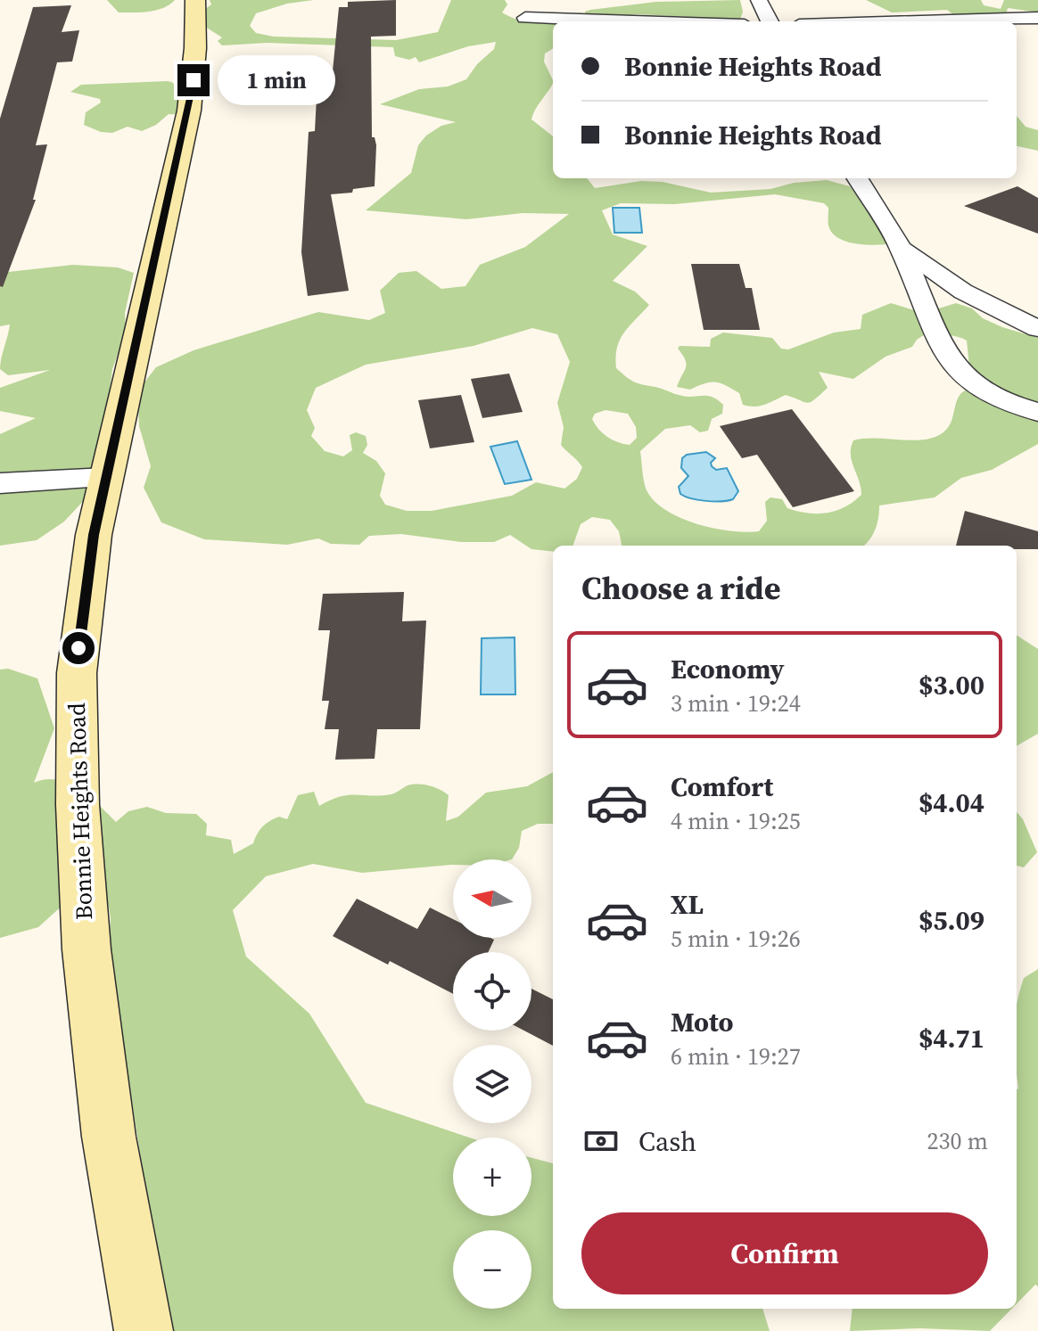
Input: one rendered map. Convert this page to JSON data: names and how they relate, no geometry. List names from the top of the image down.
{
  "streets": {
    "street": ["Bonnie Heights Road"]
  },
  "north": "left",
  "page": {
    "banner": ["Bonnie Heights Road", "Bonnie Heights Road"],
    "bubble": "1 min",
    "heading": "Choose a ride",
    "list": [
      {
        "name": "Economy",
        "note": "3 min · 19:24",
        "value": "$3.00"
      },
      {
        "name": "Comfort",
        "note": "4 min · 19:25",
        "value": "$4.04"
      },
      {
        "name": "XL",
        "note": "5 min · 19:26",
        "value": "$5.09"
      },
      {
        "name": "Moto",
        "note": "6 min · 19:27",
        "value": "$4.71"
      }
    ],
    "map_buttons": ["+", "−"],
    "pay": ["Cash", "230 m"],
    "buttons": "Confirm"
  }
}
